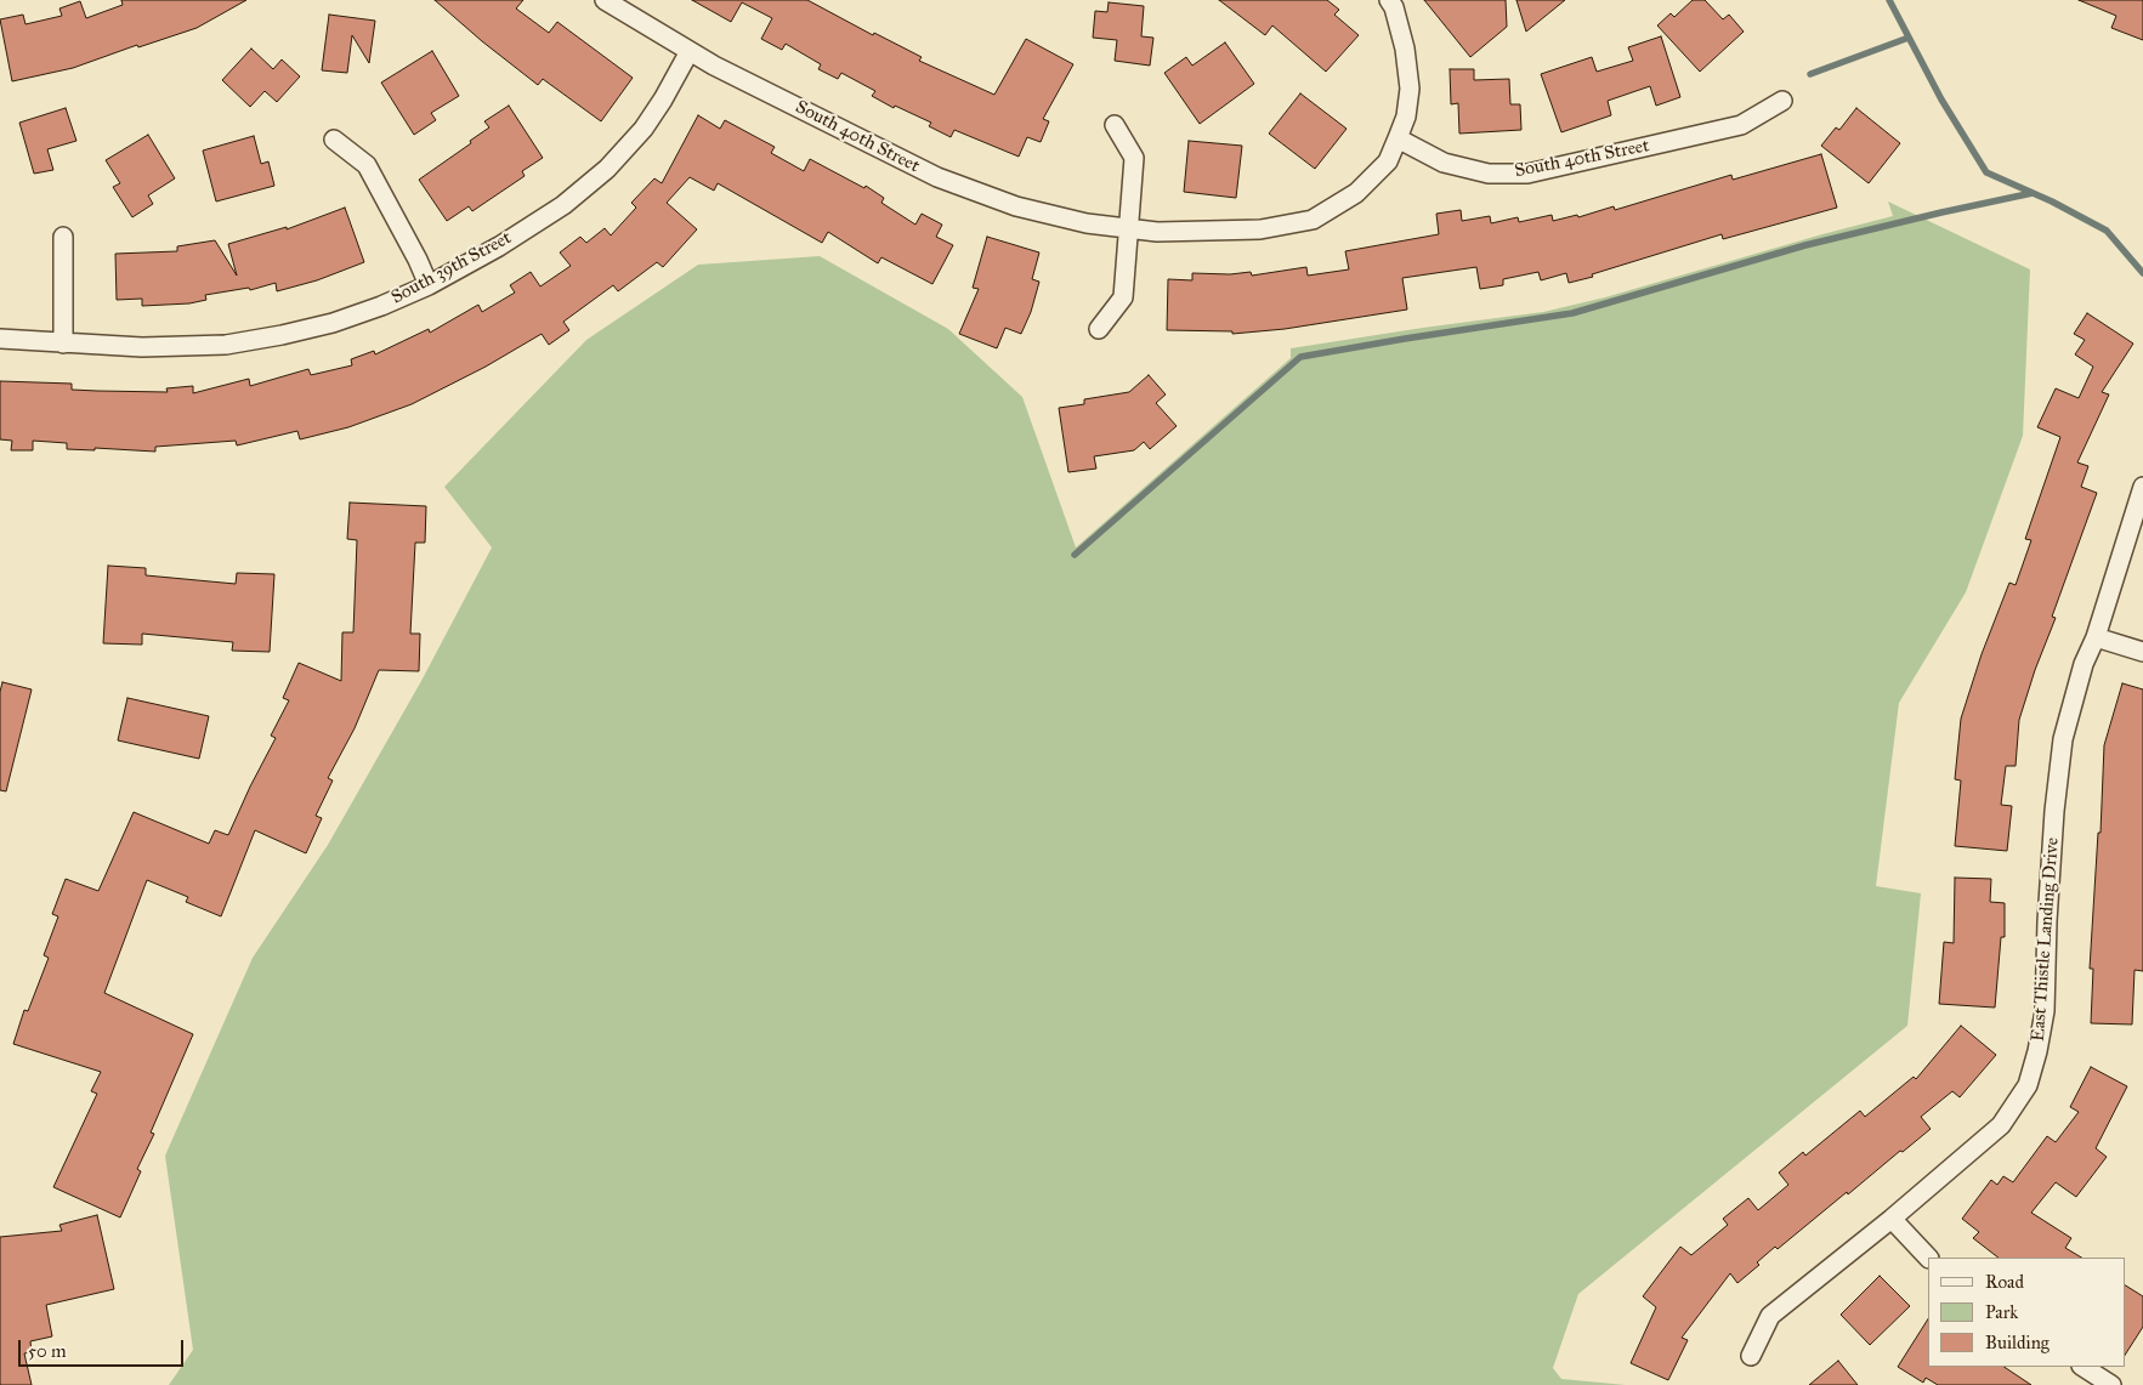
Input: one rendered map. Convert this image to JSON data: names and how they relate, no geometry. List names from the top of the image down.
{
  "streets": {
    "street": ["South 40th Street", "South 39th Street", "East Thistle Landing Drive"]
  },
  "crossings": [
    ["South 40th Street", "South 39th Street"]
  ],
  "legend": ["Road", "Park", "Building"],
  "scale_bar": "50 m"
}
